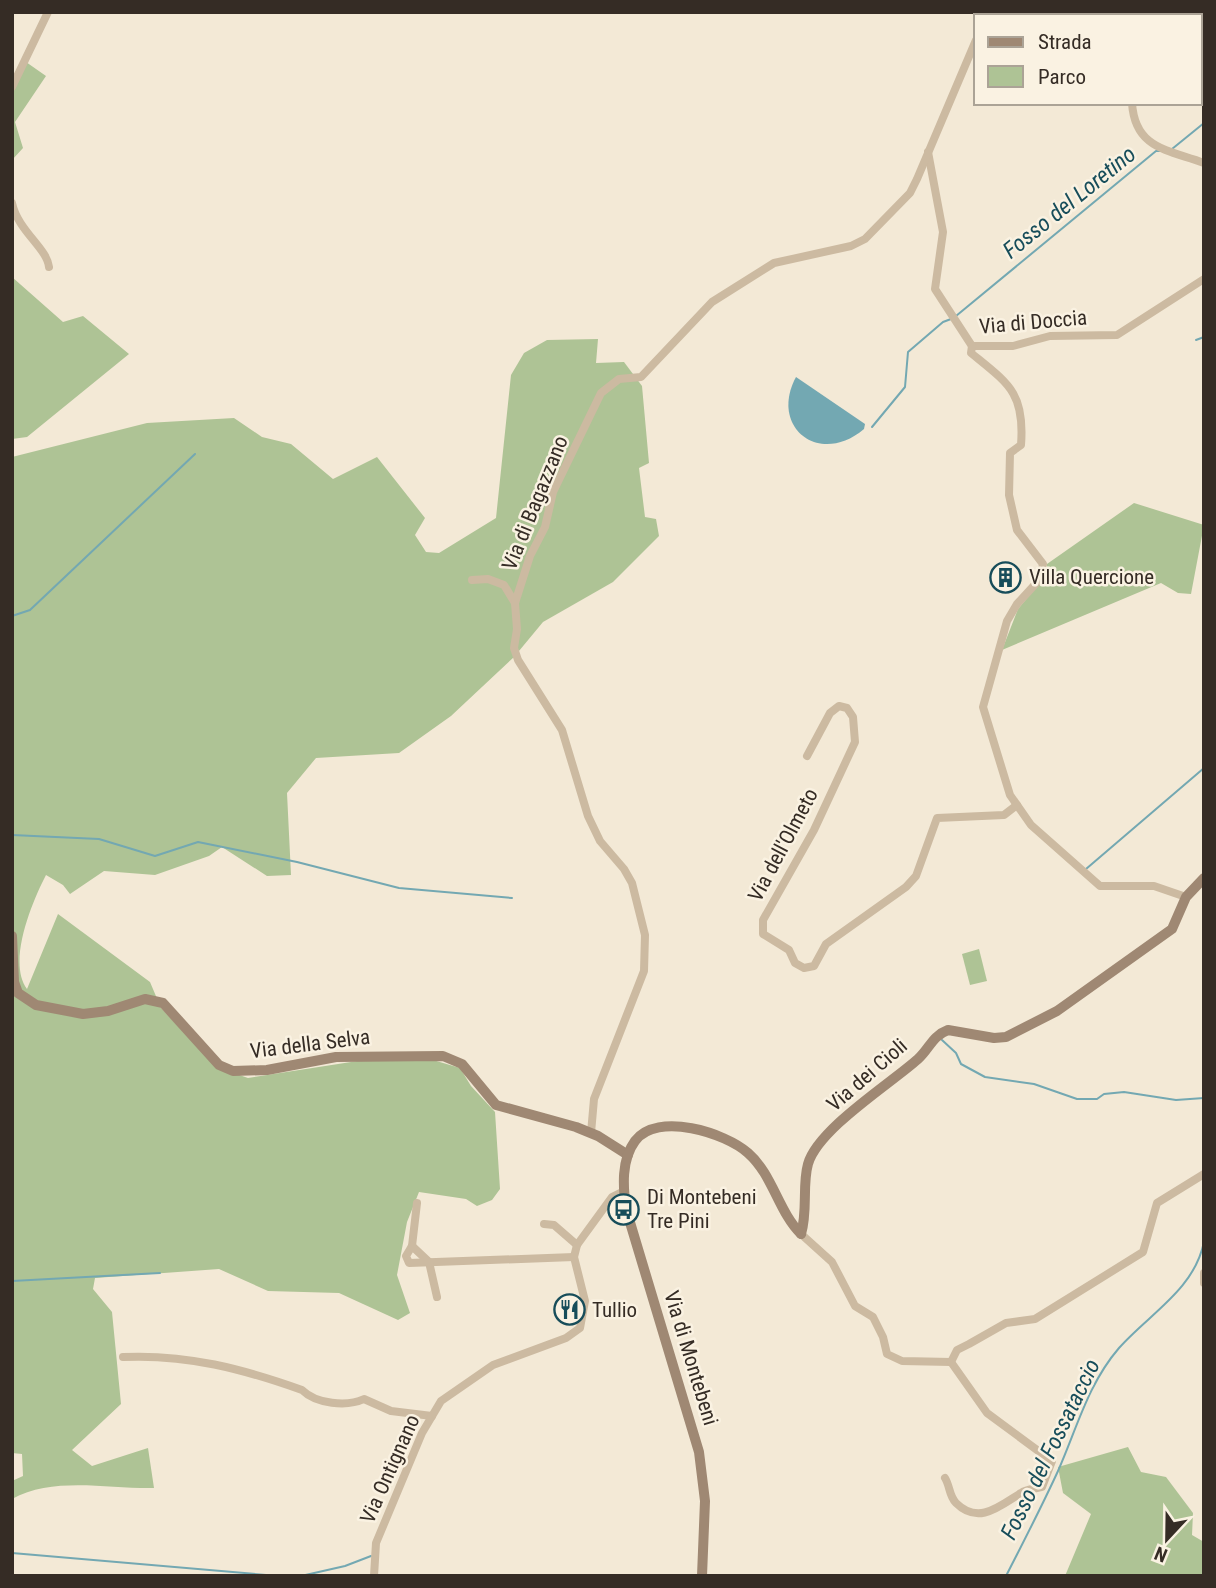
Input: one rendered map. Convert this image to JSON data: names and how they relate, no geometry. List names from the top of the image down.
{
  "streets": {
    "street": [
      "Via di Doccia",
      "Via di Bagazzano",
      "Via dell'Olmeto",
      "Via della Selva",
      "Via dei Cioli",
      "Via di Montebeni",
      "Via Ontignano"
    ]
  },
  "crossings": [
    ["Via di Doccia", "Via di Bagazzano"],
    ["Via di Bagazzano", "Via della Selva"],
    ["Via della Selva", "Via di Montebeni"],
    ["Via di Montebeni", "Via Ontignano"]
  ],
  "water": ["Fosso del Loretino", "Fosso del Fossataccio"],
  "places": {
    "building": ["Villa Quercione"],
    "bus stop": ["Di Montebeni Tre Pini"],
    "restaurant": ["Tullio"]
  },
  "legend": ["Strada", "Parco"],
  "north": "bottom"
}
